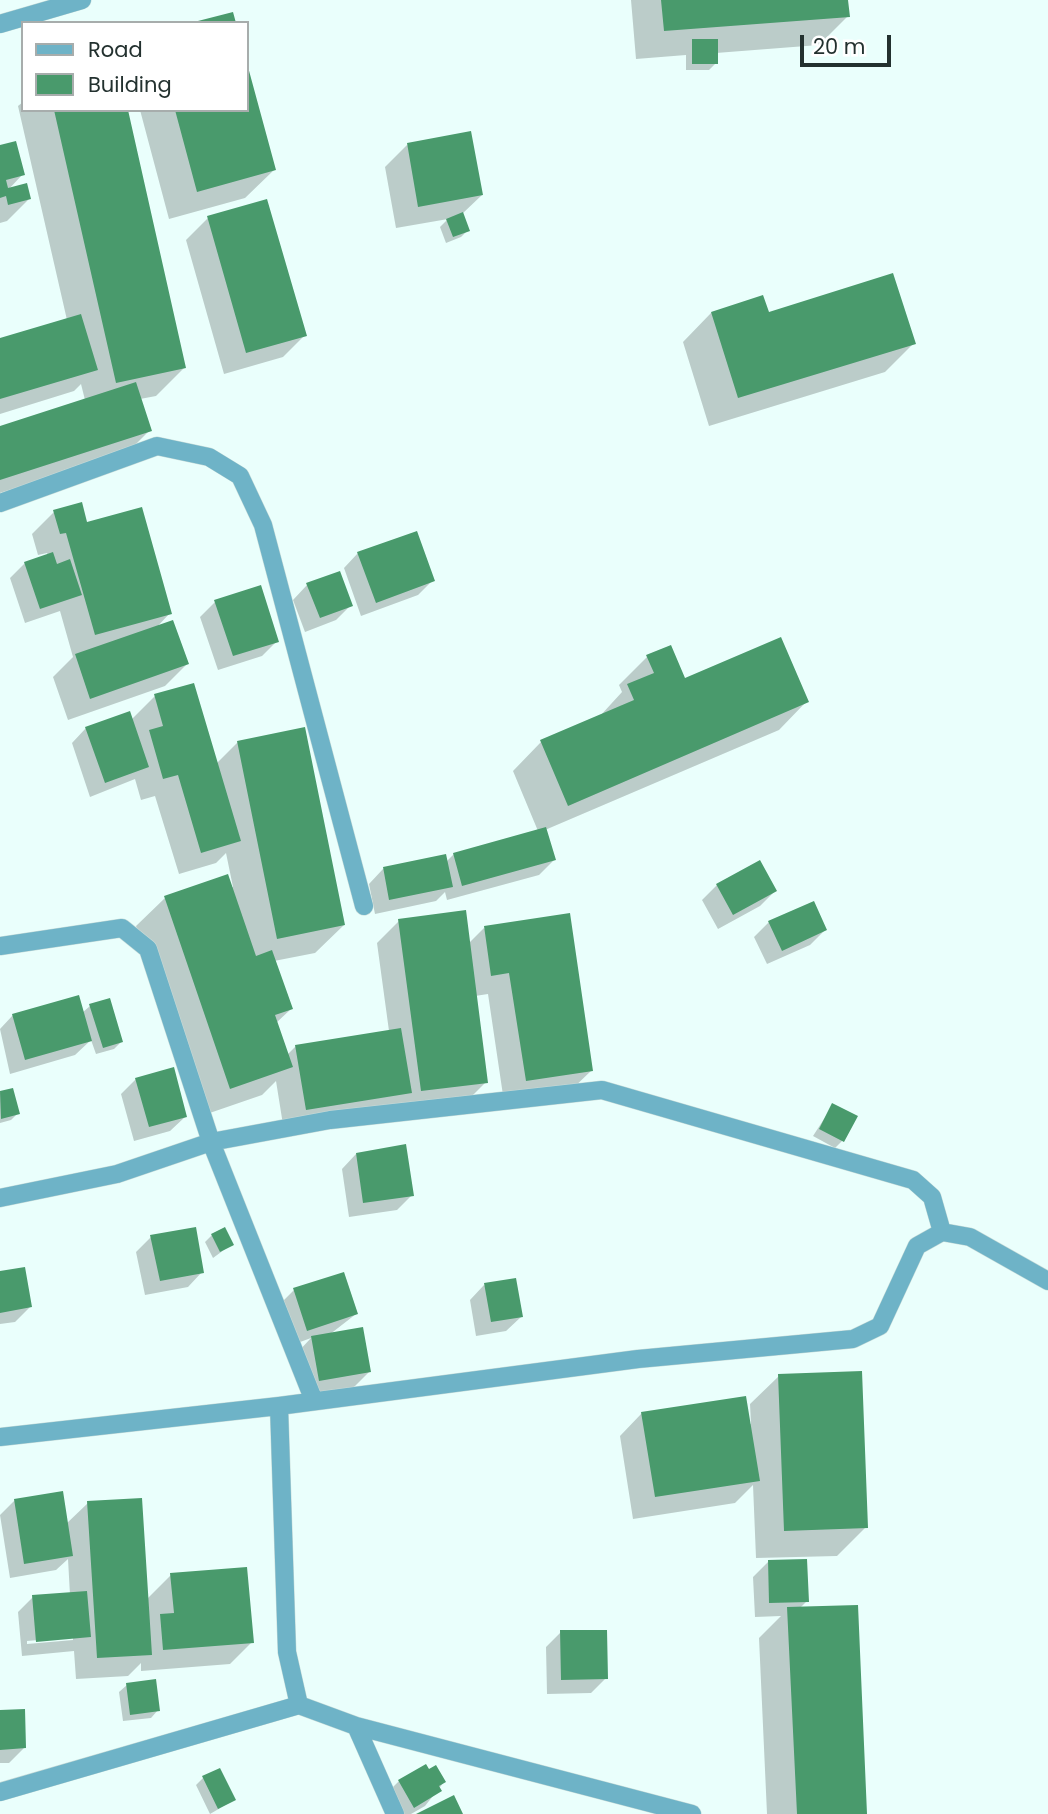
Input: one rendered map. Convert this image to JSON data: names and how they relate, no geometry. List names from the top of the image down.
{
  "legend": ["Road", "Building"],
  "scale_bar": "20 m"
}
